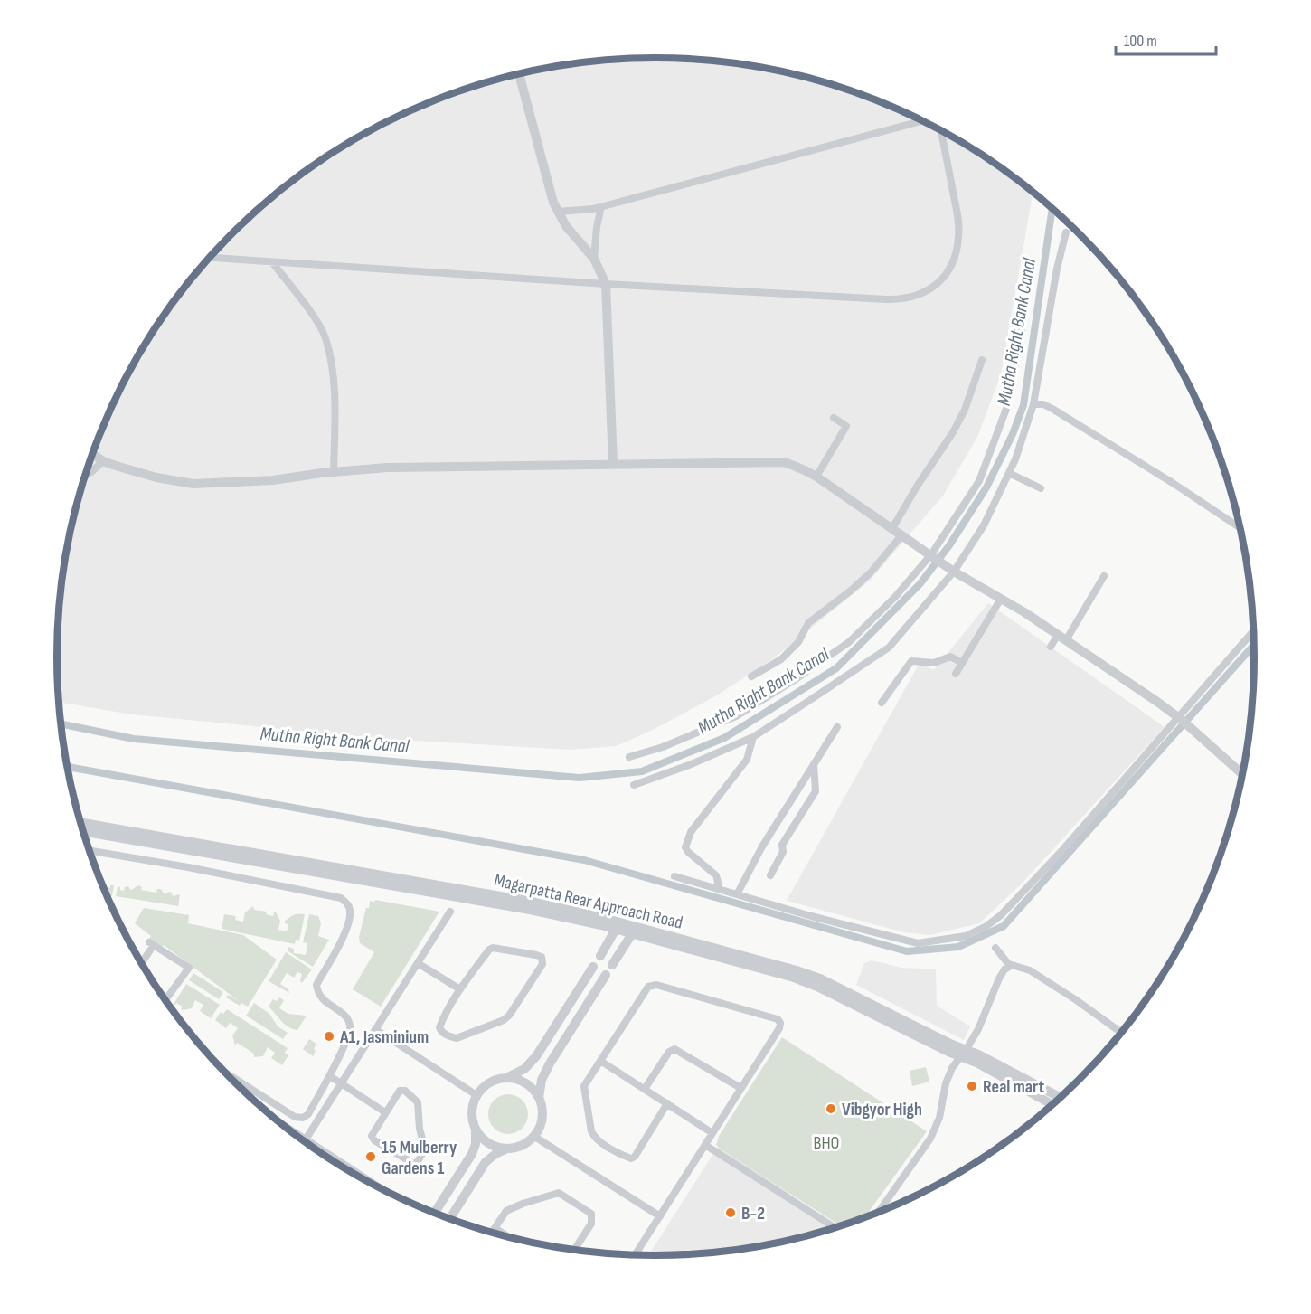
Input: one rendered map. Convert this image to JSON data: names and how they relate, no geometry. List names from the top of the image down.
{
  "streets": {
    "street": ["Magarpatta Rear Approach Road"]
  },
  "water": ["Mutha Right Bank Canal"],
  "parks": ["BHO"],
  "places": [
    "A1, Jasminium",
    "Real mart",
    "Vibgyor High",
    "15 Mulberry Gardens 1",
    "B-2"
  ],
  "scale_bar": "100 m"
}
